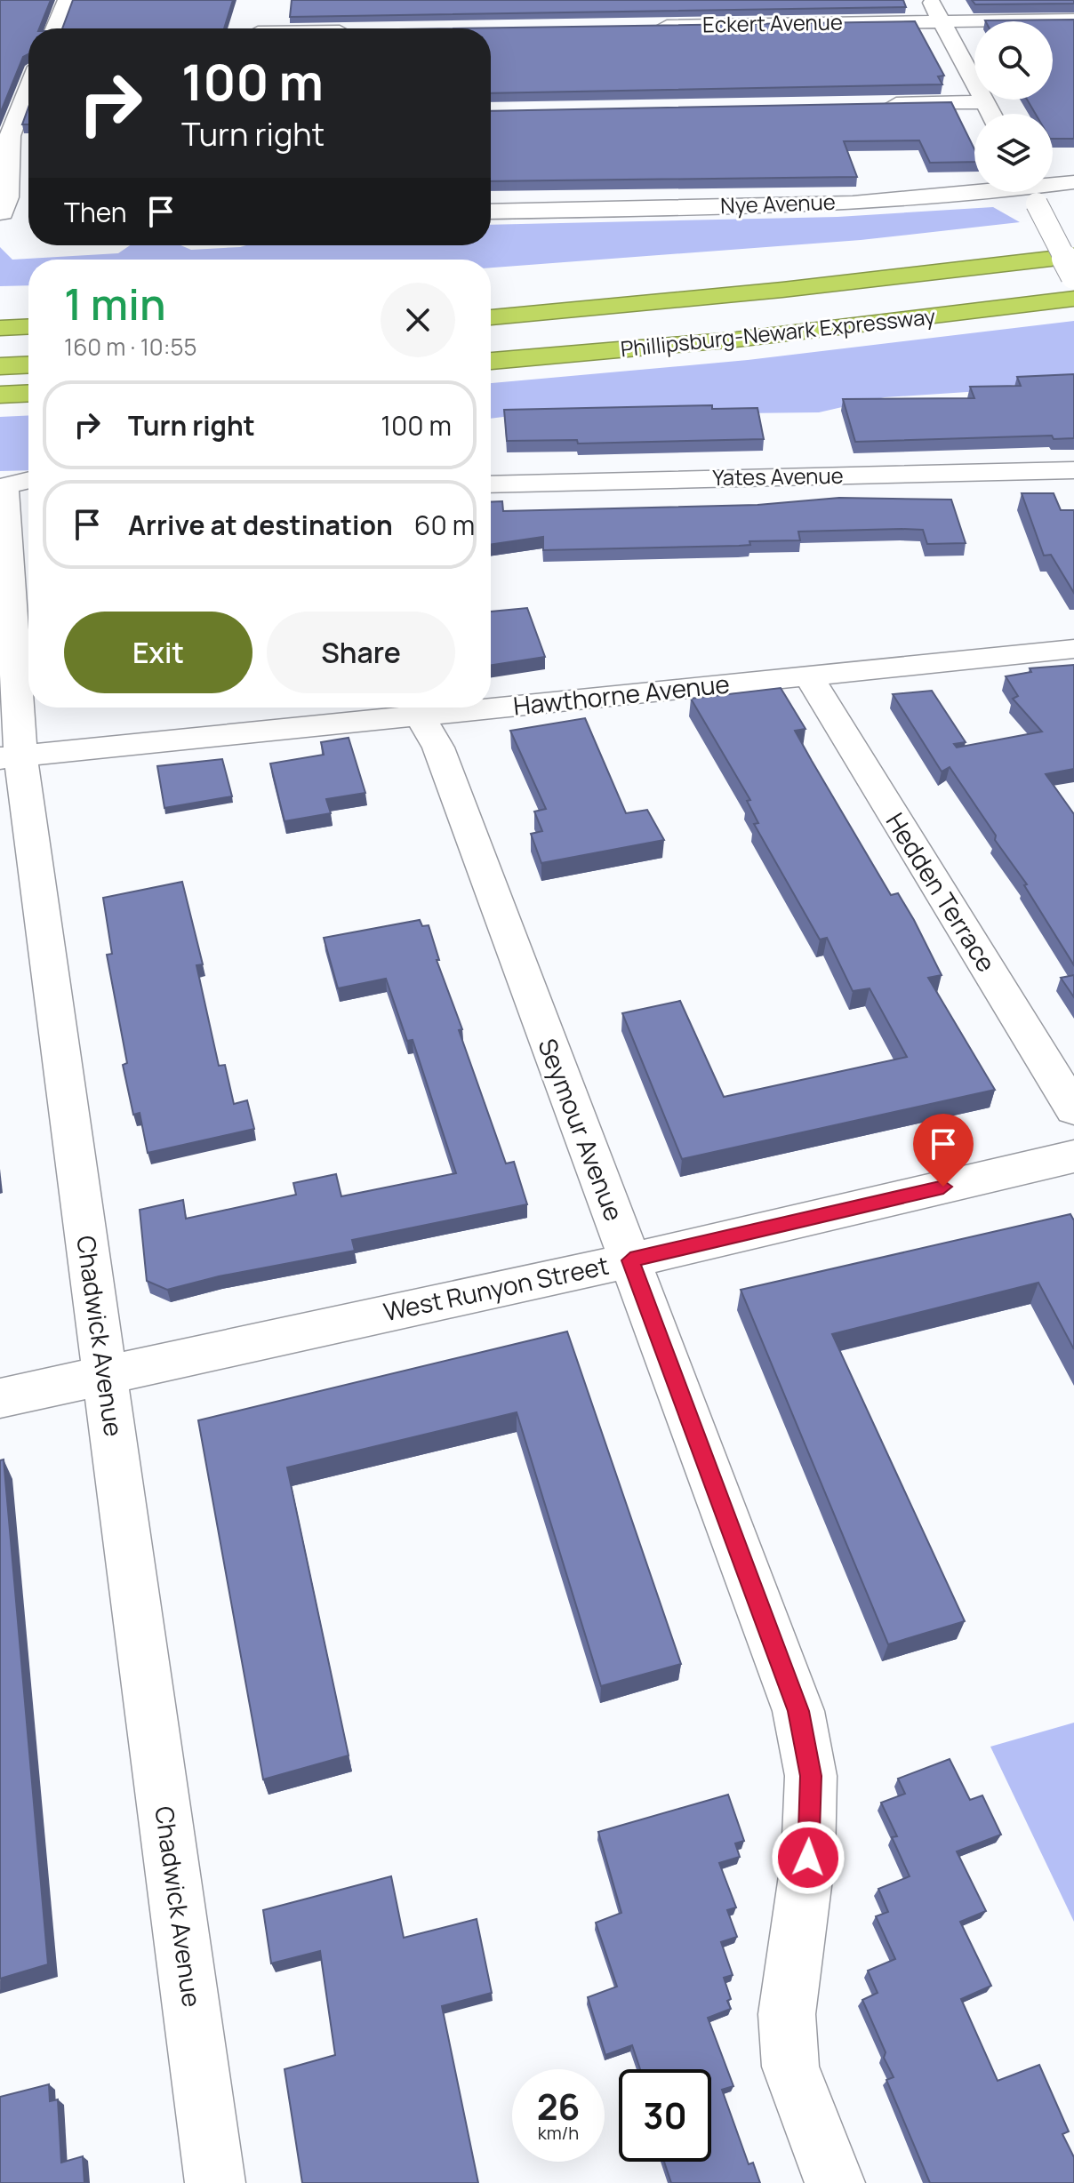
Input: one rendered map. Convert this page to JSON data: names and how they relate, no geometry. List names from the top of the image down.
{
  "streets": {
    "highway": ["Phillipsburg-Newark Expressway"],
    "street": [
      "Eckert Avenue",
      "Nye Avenue",
      "Yates Avenue",
      "Hawthorne Avenue",
      "Hedden Terrace",
      "Seymour Avenue",
      "West Runyon Street",
      "Chadwick Avenue"
    ]
  },
  "crossings": [
    ["Hawthorne Avenue", "Hedden Terrace"],
    ["Hawthorne Avenue", "Seymour Avenue"],
    ["Hawthorne Avenue", "Chadwick Avenue"],
    ["Seymour Avenue", "West Runyon Street"],
    ["West Runyon Street", "Chadwick Avenue"]
  ],
  "page": {
    "turn": ["100 m", "Turn right"],
    "then": "Then",
    "heading": ["1 min", "160 m · 10:55"],
    "list": [
      {
        "name": "Turn right",
        "value": "100 m"
      },
      {
        "name": "Arrive at destination",
        "value": "60 m"
      }
    ],
    "buttons": ["Exit", "Share"],
    "speed": "26 km/h",
    "limit": "30"
  }
}
